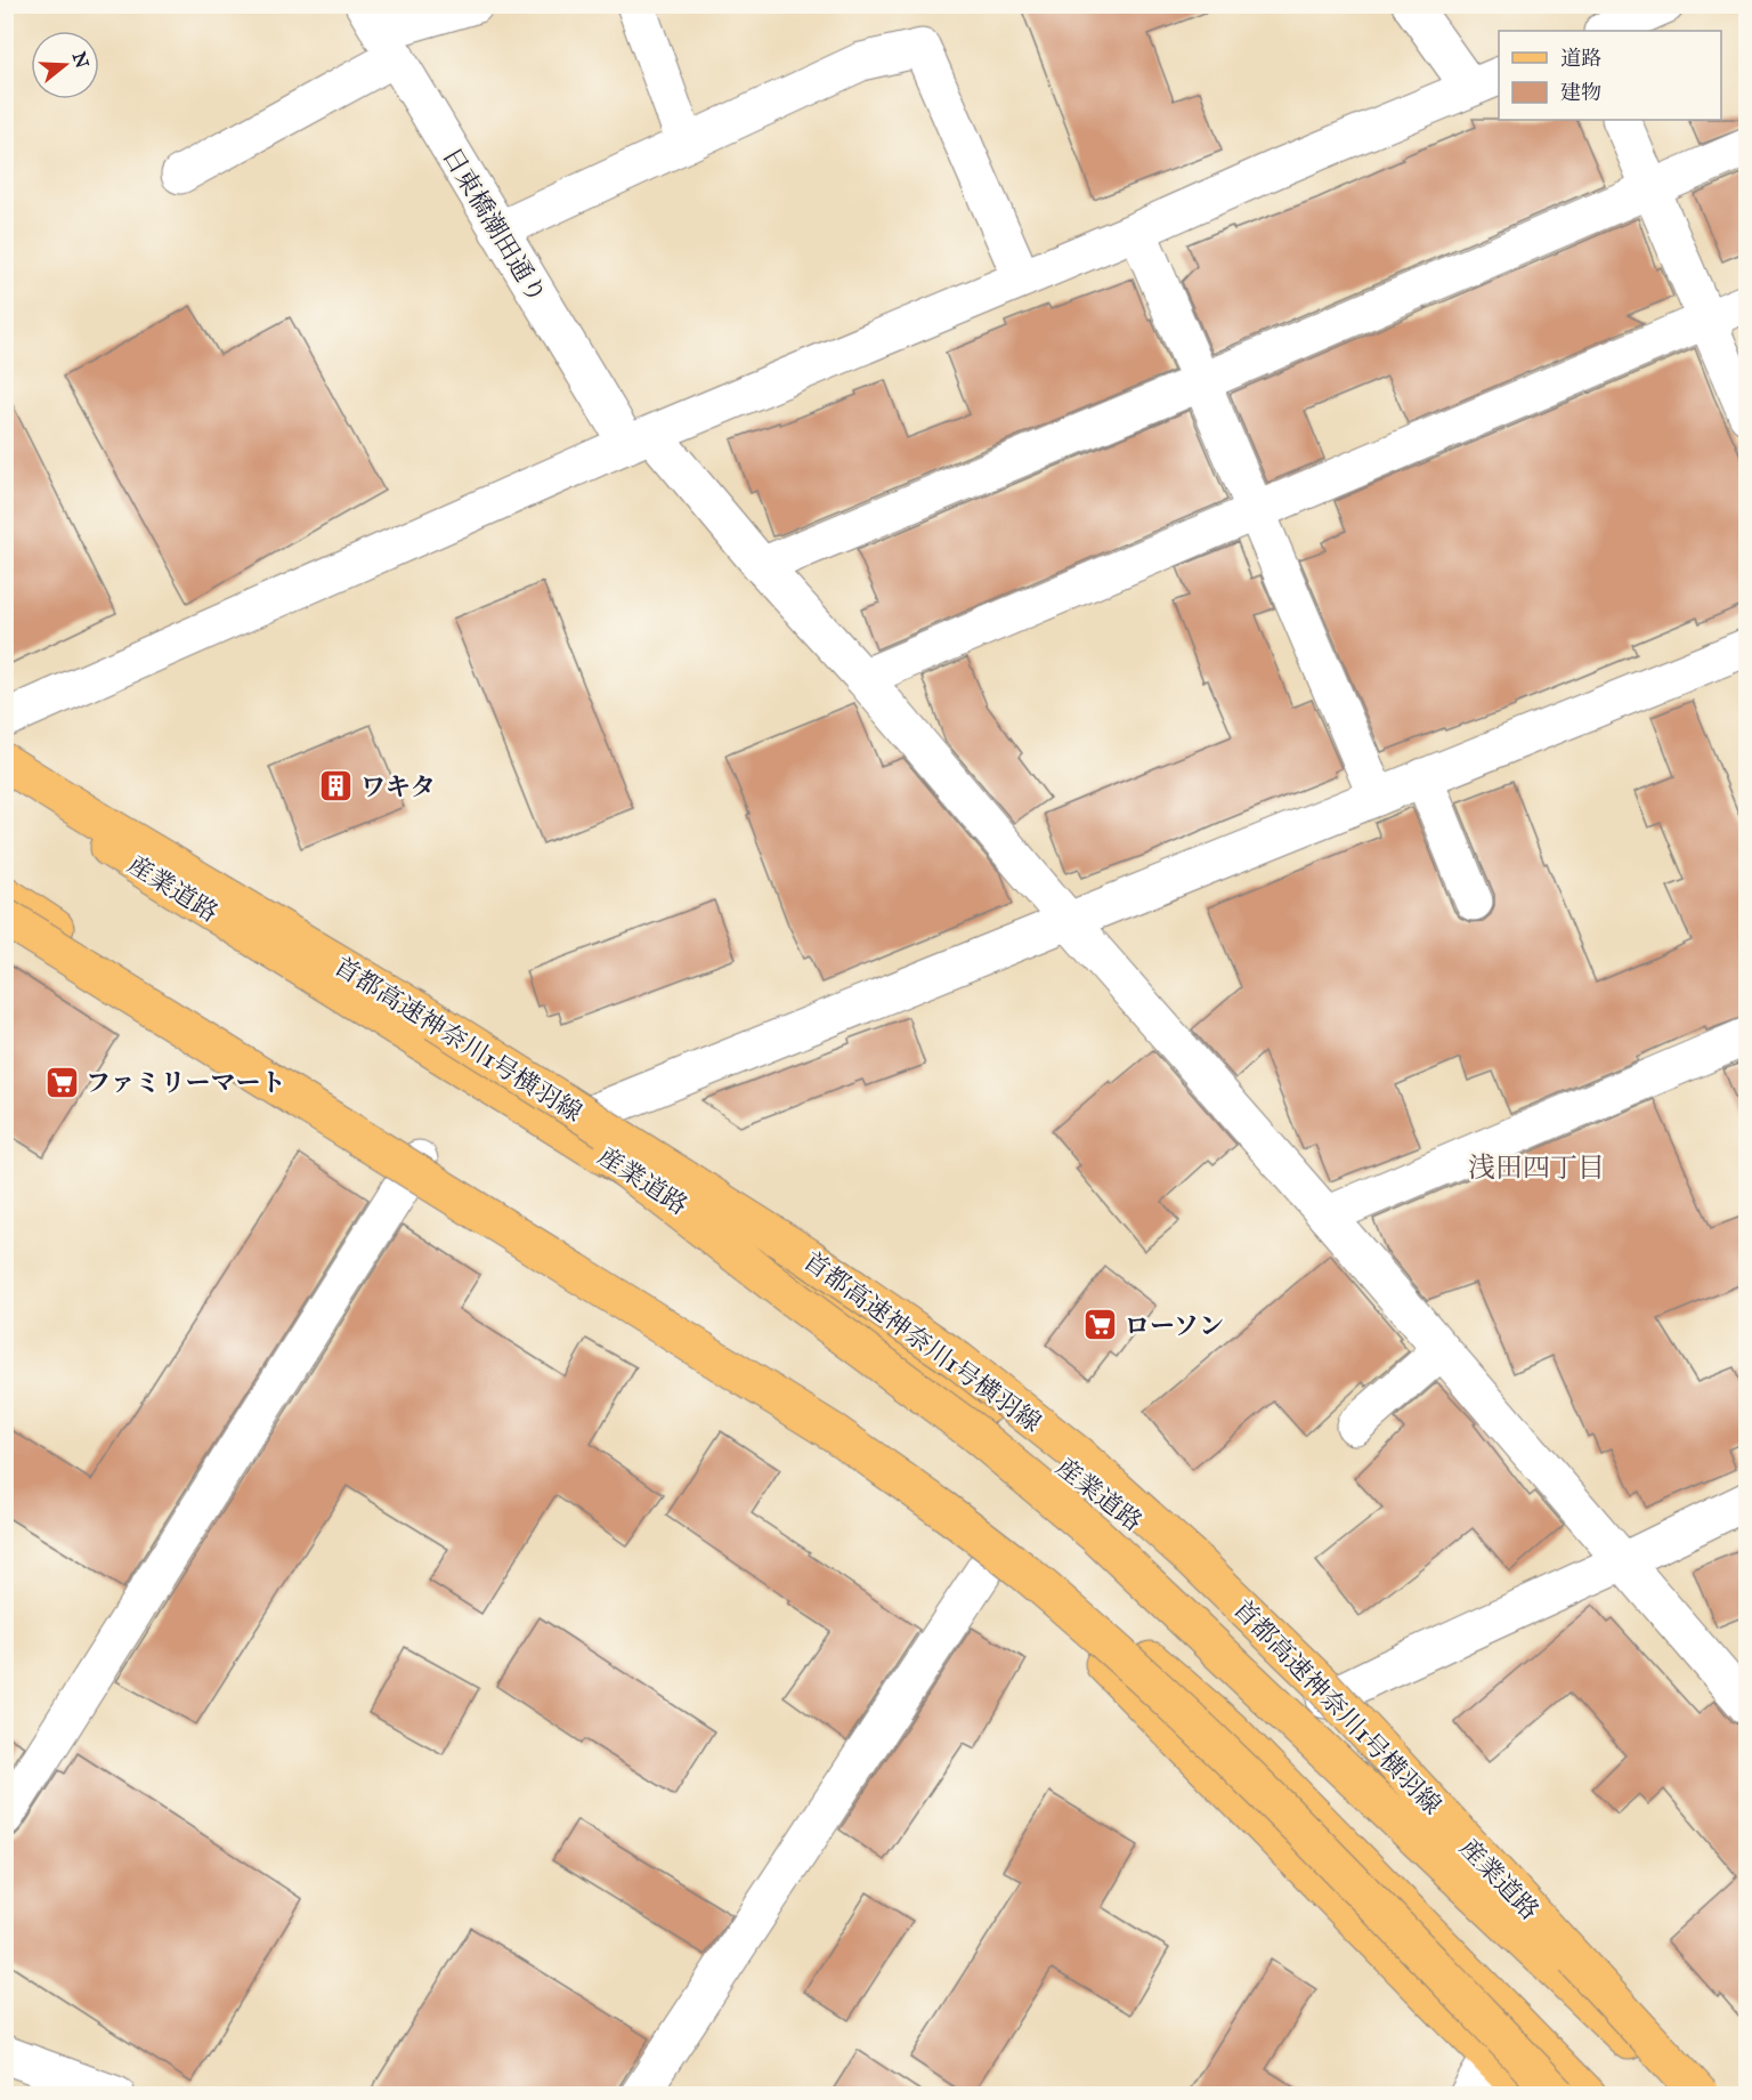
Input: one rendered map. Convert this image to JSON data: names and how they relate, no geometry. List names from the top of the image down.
{
  "streets": {
    "main road": ["産業道路", "首都高速神奈川1号横羽線"],
    "street": ["日東橋潮田通り"]
  },
  "districts": ["浅田四丁目"],
  "places": {
    "building": ["ワキタ"],
    "supermarket": ["ファミリーマート", "ローソン"]
  },
  "legend": ["道路", "建物"],
  "north": "right"
}
